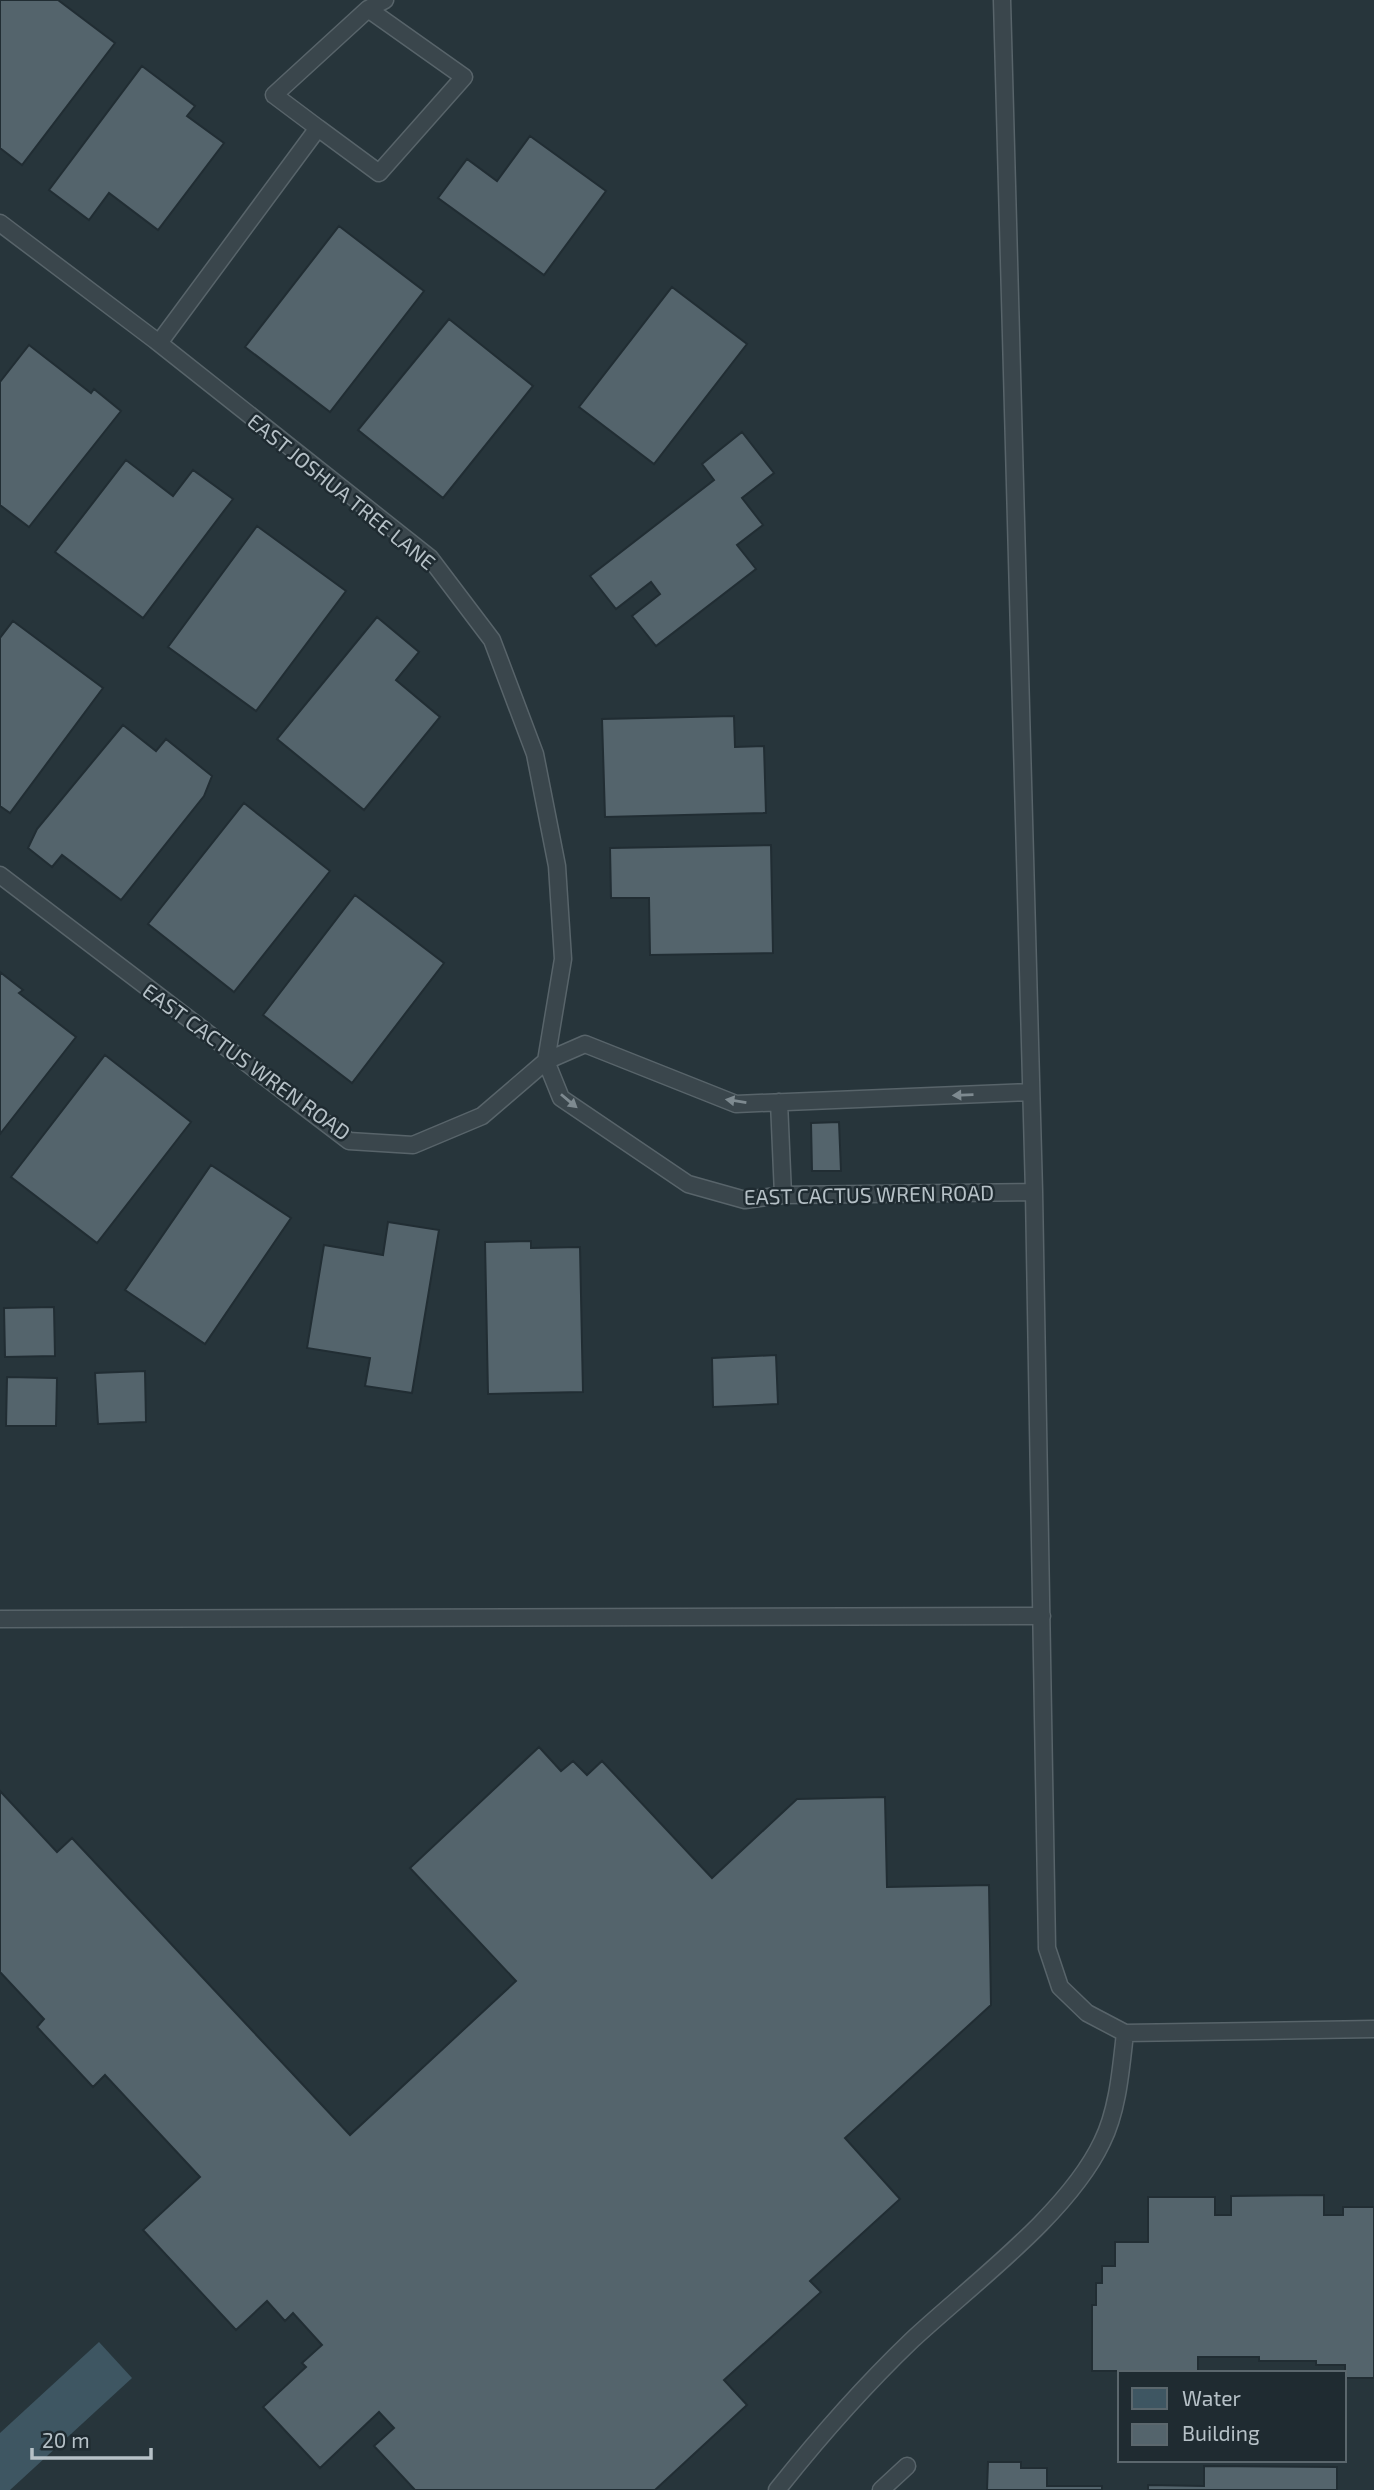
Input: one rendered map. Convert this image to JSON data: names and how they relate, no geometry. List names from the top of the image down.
{
  "streets": {
    "lane": ["EAST JOSHUA TREE LANE", "EAST CACTUS WREN ROAD"]
  },
  "crossings": [
    ["EAST JOSHUA TREE LANE", "EAST CACTUS WREN ROAD"]
  ],
  "legend": ["Water", "Building"],
  "scale_bar": "20 m"
}
